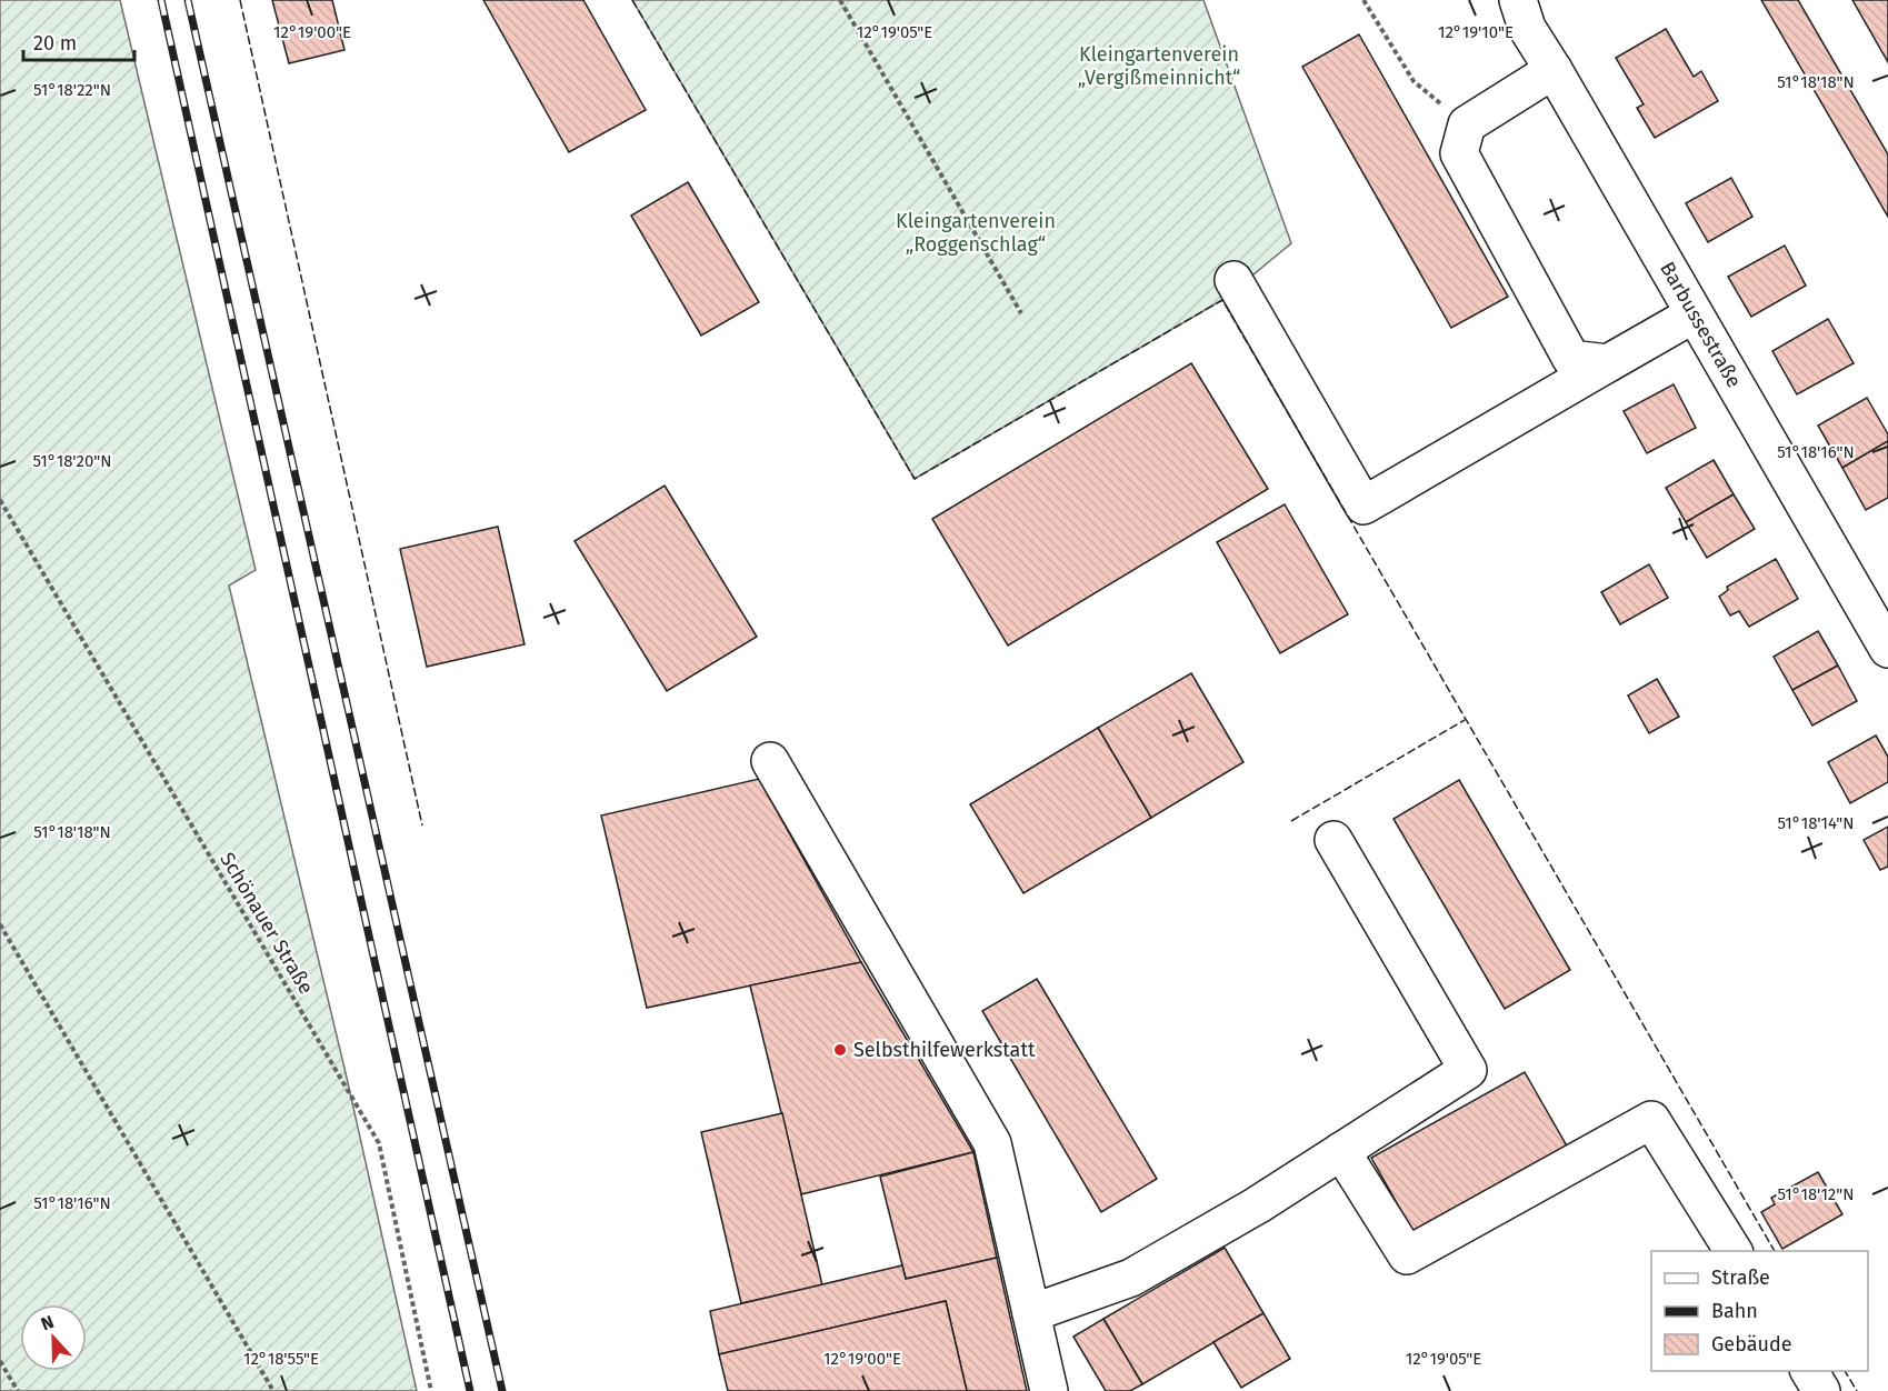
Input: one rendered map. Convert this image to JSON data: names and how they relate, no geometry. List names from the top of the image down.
{
  "streets": {
    "street": ["Barbussestraße"],
    "path": ["Schönauer Straße"]
  },
  "parks": ["Kleingartenverein „Vergißmeinnicht“", "Kleingartenverein „Roggenschlag“"],
  "places": ["Selbsthilfewerkstatt"],
  "legend": ["Straße", "Bahn", "Gebäude"],
  "scale_bar": "20 m",
  "north": "top",
  "coordinates": [
    "12°19'00\"E",
    "12°19'05\"E",
    "12°19'10\"E",
    "51°18'18\"N",
    "51°18'22\"N",
    "51°18'16\"N",
    "51°18'20\"N",
    "51°18'14\"N",
    "51°18'12\"N",
    "12°18'55\"E"
  ]
}
